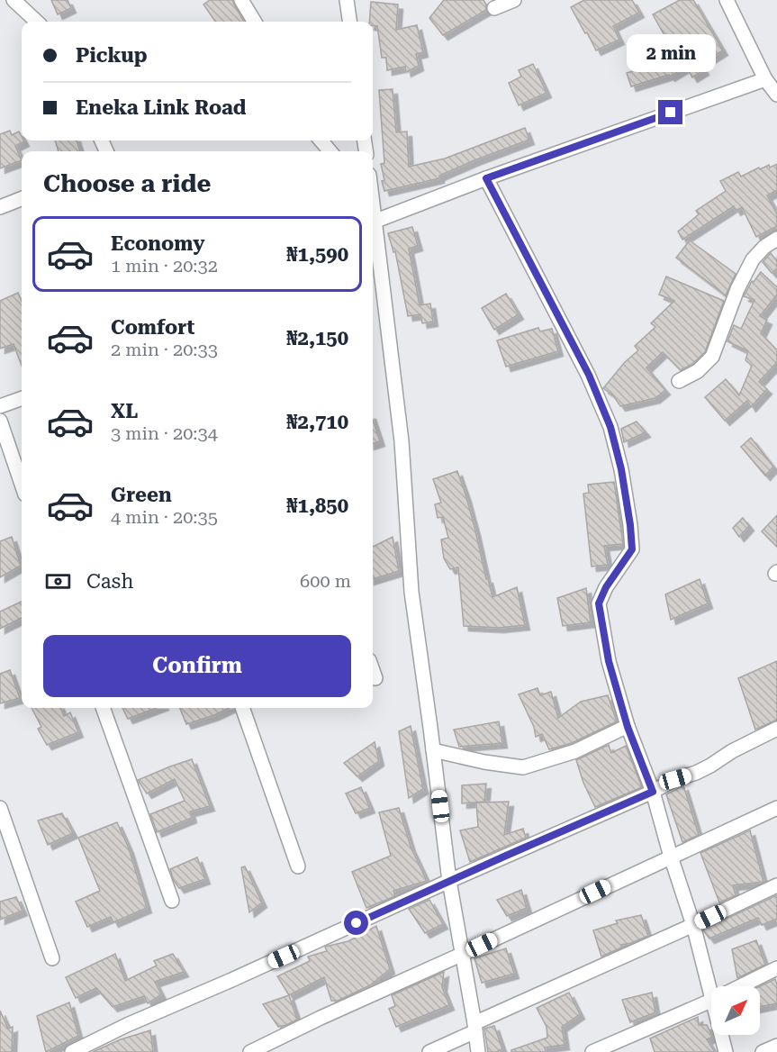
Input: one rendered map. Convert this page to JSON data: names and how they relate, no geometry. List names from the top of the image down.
{
  "north": "top right",
  "page": {
    "banner": ["Pickup", "Eneka Link Road"],
    "bubble": "2 min",
    "heading": "Choose a ride",
    "list": [
      {
        "name": "Economy",
        "note": "1 min · 20:32",
        "value": "₦1,590"
      },
      {
        "name": "Comfort",
        "note": "2 min · 20:33",
        "value": "₦2,150"
      },
      {
        "name": "XL",
        "note": "3 min · 20:34",
        "value": "₦2,710"
      },
      {
        "name": "Green",
        "note": "4 min · 20:35",
        "value": "₦1,850"
      }
    ],
    "pay": ["Cash", "600 m"],
    "buttons": "Confirm"
  }
}
